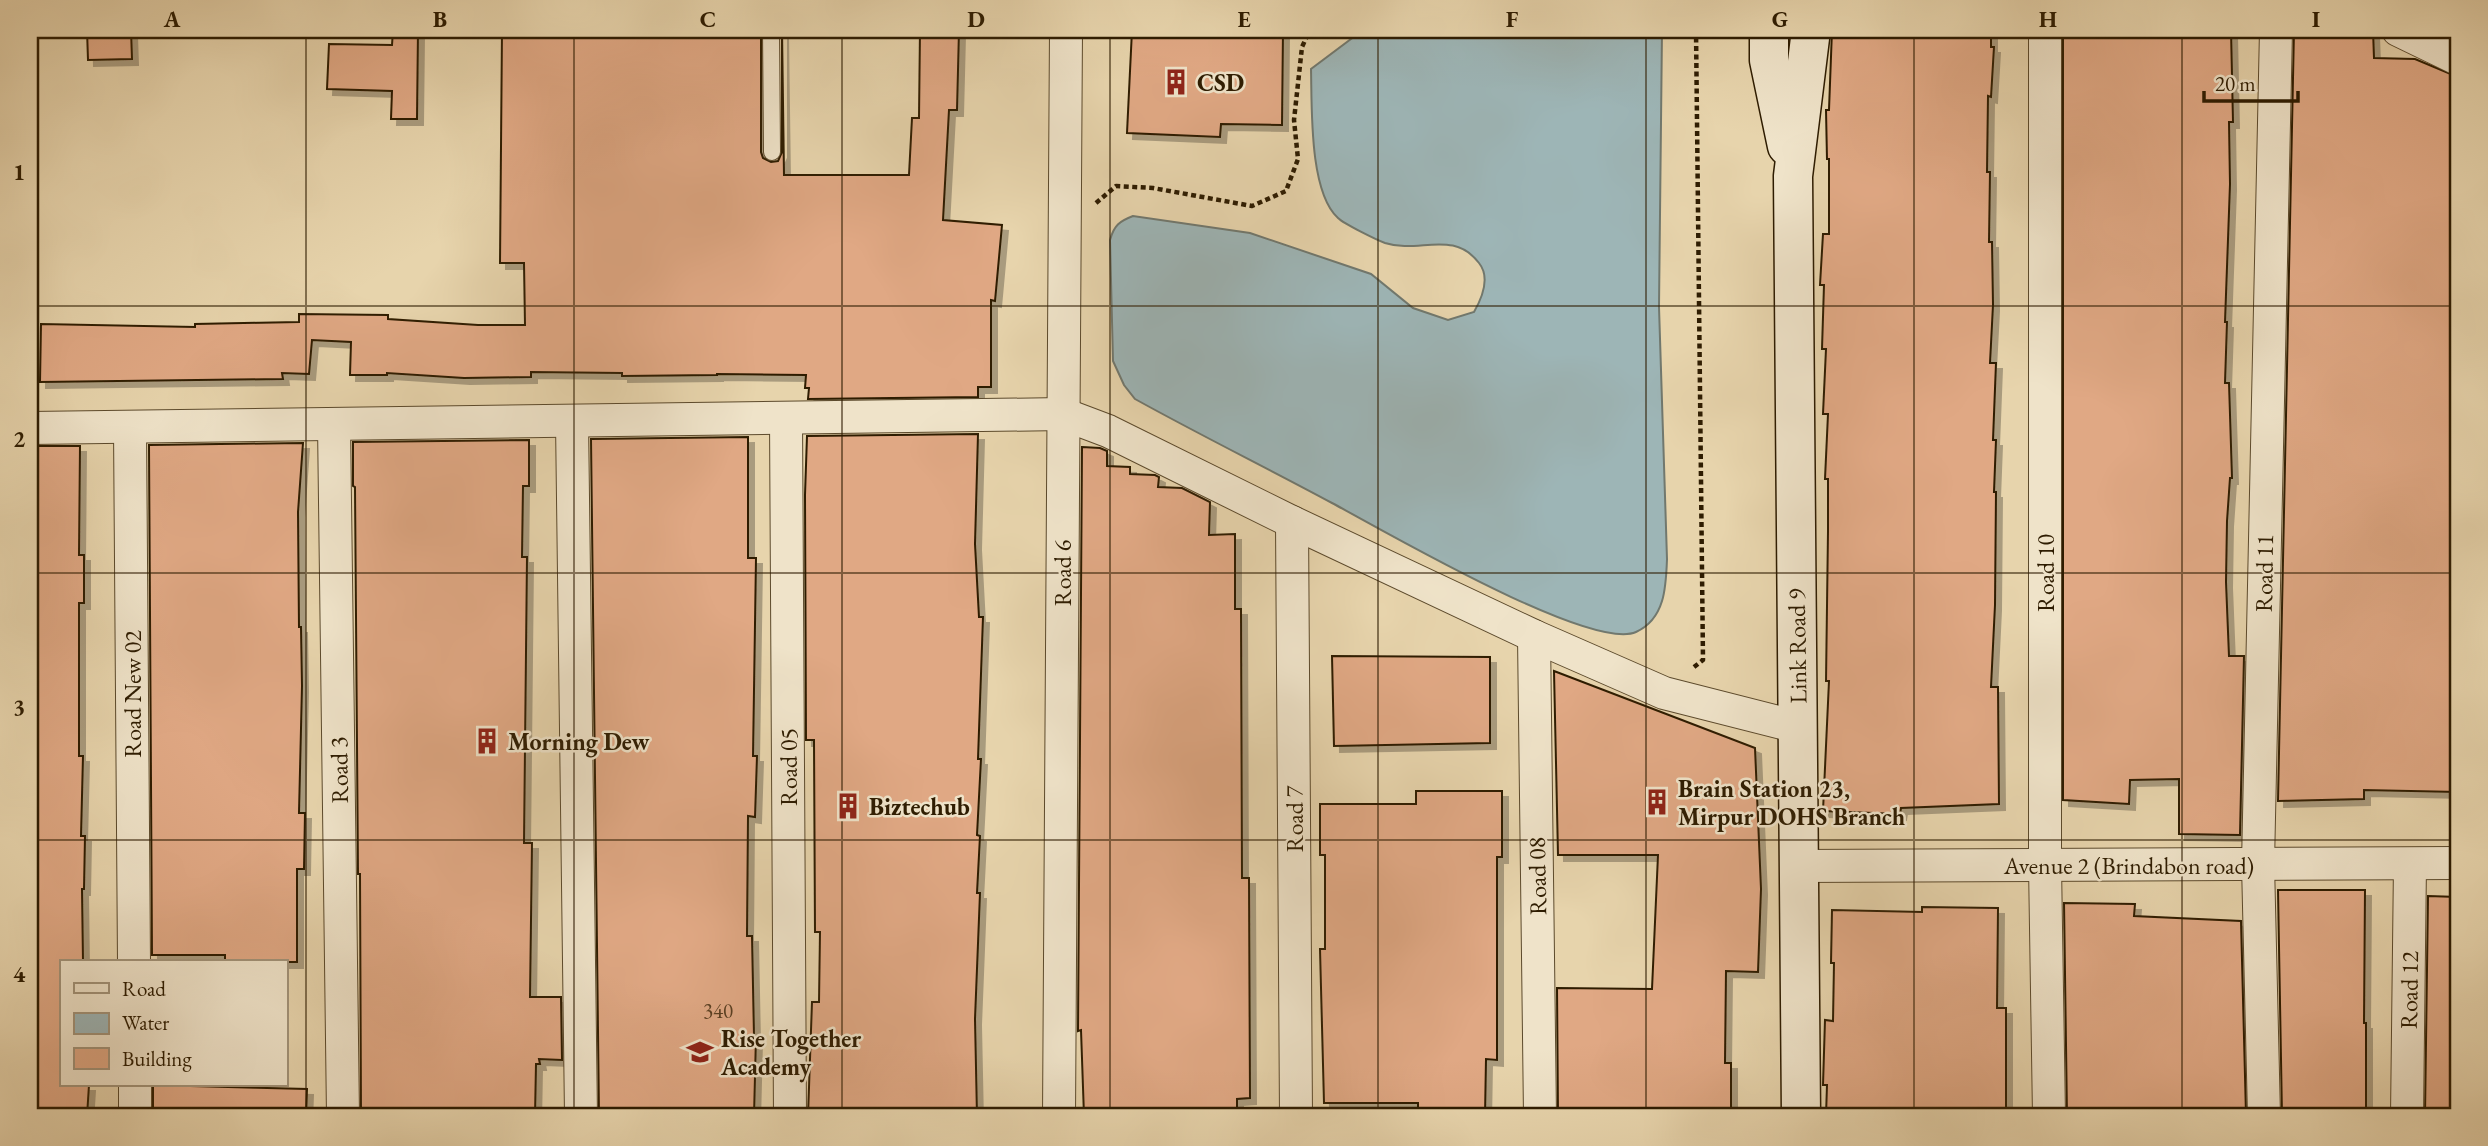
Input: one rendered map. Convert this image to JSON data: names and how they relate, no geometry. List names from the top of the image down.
{
  "streets": {
    "main road": ["Link Road 9"],
    "street": [
      "Road 6",
      "Road 10",
      "Road 11",
      "Road New 02",
      "Road 05",
      "Road 3",
      "Road 7",
      "Avenue 2 (Brindabon road)",
      "Road 08",
      "Road 12"
    ]
  },
  "crossings": [
    ["Road 10", "Avenue 2 (Brindabon road)"],
    ["Road 11", "Avenue 2 (Brindabon road)"],
    ["Link Road 9", "Avenue 2 (Brindabon road)"],
    ["Avenue 2 (Brindabon road)", "Road 12"]
  ],
  "places": {
    "building": [
      "CSD",
      "Morning Dew",
      "Brain Station 23, Mirpur DOHS Branch",
      "Biztechub"
    ],
    "school or university": ["Rise Together Academy"]
  },
  "house_numbers": ["340"],
  "legend": ["Road", "Water", "Building"],
  "scale_bar": "20 m",
  "grid": {
    "columns": [
      "A",
      "B",
      "C",
      "D",
      "E",
      "F",
      "G",
      "H",
      "I"
    ],
    "rows": [
      "1",
      "2",
      "3",
      "4"
    ]
  }
}
